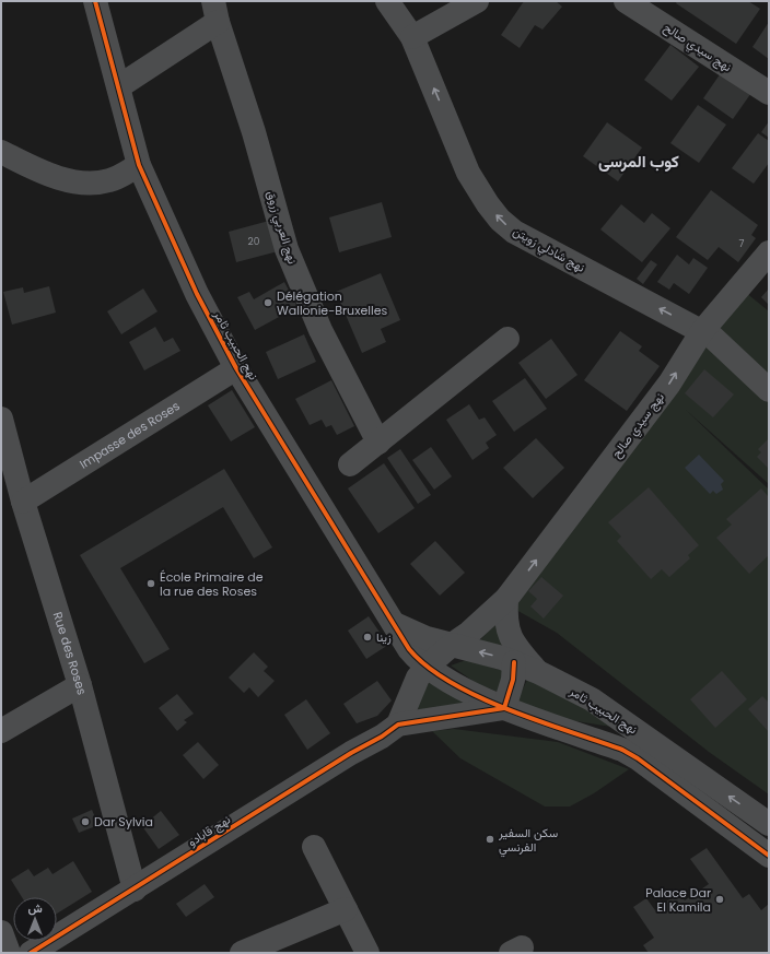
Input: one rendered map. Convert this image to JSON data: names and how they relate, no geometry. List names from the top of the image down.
{
  "streets": {
    "street": [
      "نهج سيدي صالح",
      "نهج العربي زروق",
      "نهج شادلي زويتن",
      "نهج الحبيب ثامر",
      "Impasse des Roses",
      "Rue des Roses",
      "نهج قابادو"
    ]
  },
  "crossings": [
    ["نهج سيدي صالح", "نهج شادلي زويتن"],
    ["نهج سيدي صالح", "نهج الحبيب ثامر"],
    ["نهج الحبيب ثامر", "Impasse des Roses"],
    ["Impasse des Roses", "Rue des Roses"],
    ["Rue des Roses", "نهج قابادو"]
  ],
  "one_way": ["نهج شادلي زويتن"],
  "districts": ["كوب المرسى"],
  "places": [
    "Délégation Wallonie-Bruxelles",
    "École Primaire de la rue des Roses",
    "زينا",
    "Dar Sylvia",
    "سكن السفير الفرنسي",
    "Palace Dar El Kamila"
  ],
  "house_numbers": ["20", "7"],
  "north": "top"
}
